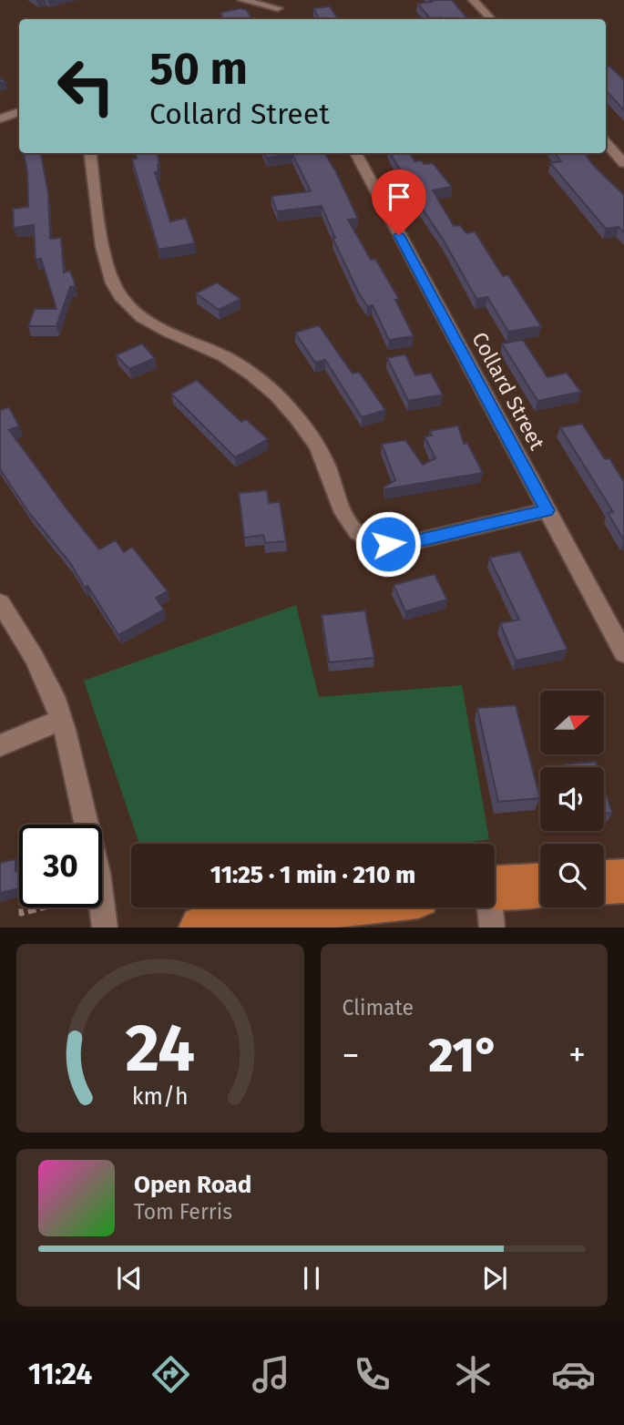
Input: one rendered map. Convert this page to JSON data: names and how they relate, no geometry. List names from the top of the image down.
{
  "streets": {
    "street": ["Collard Street"]
  },
  "north": "right",
  "page": {
    "turn": ["50 m", "Collard Street"],
    "limit": "30",
    "trip": "11:25 · 1 min · 210 m",
    "tile": "Climate",
    "heat": ["−", "21°", "+"],
    "song": ["Open Road", "Tom Ferris"],
    "tabs": "11:24",
    "gauge": ["24", "km/h"]
  }
}
